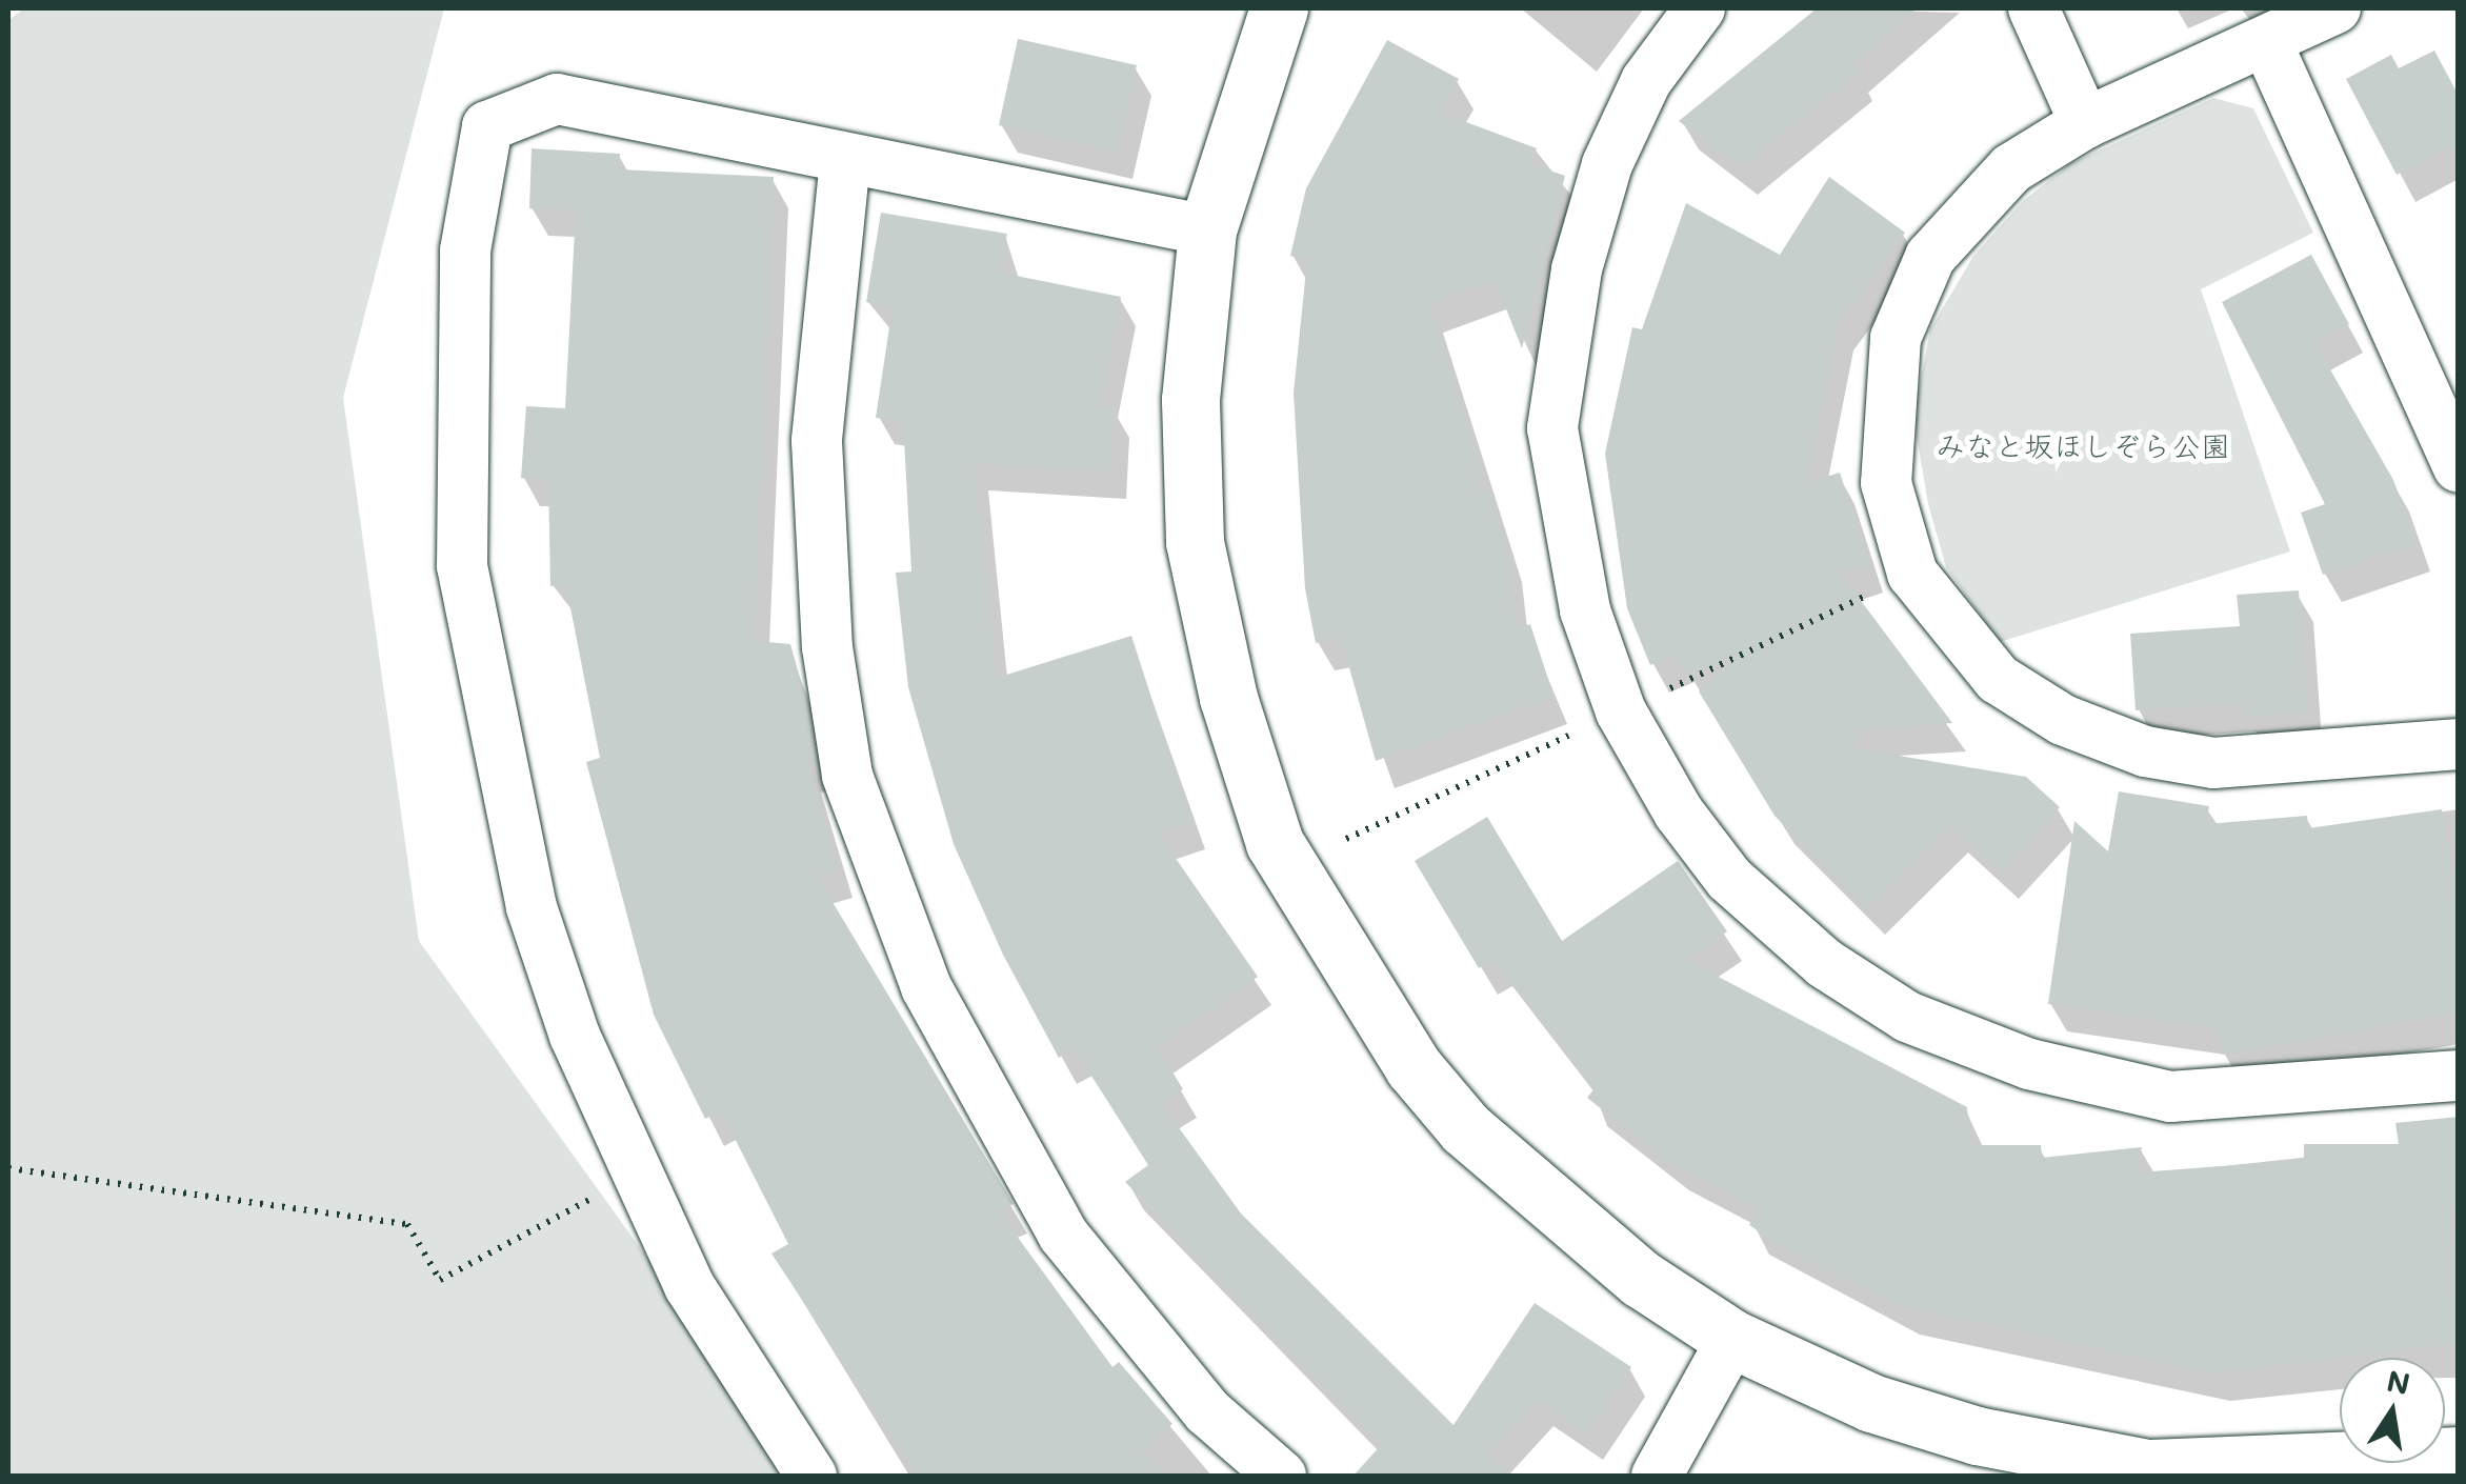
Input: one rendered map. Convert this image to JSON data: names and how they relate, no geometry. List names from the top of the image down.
{
  "parks": ["みなと坂ほしぞら公園"],
  "north": "top"
}
